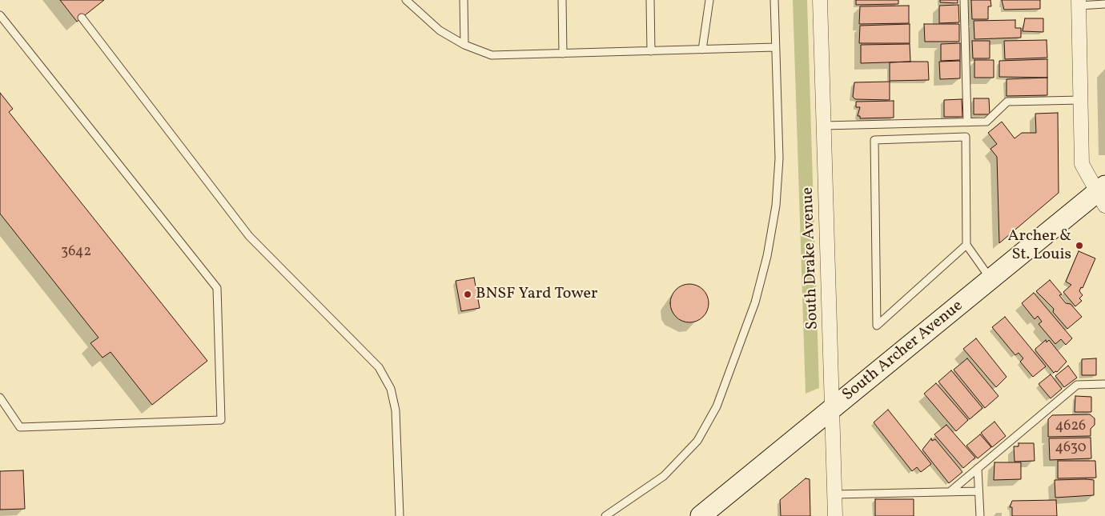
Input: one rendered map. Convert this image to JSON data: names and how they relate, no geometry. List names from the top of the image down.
{
  "streets": {
    "main road": ["South Archer Avenue"],
    "street": ["South Drake Avenue"]
  },
  "crossings": [
    ["South Drake Avenue", "South Archer Avenue"]
  ],
  "places": ["Archer & St. Louis", "BNSF Yard Tower"],
  "house_numbers": ["3642", "4626", "4630"]
}
